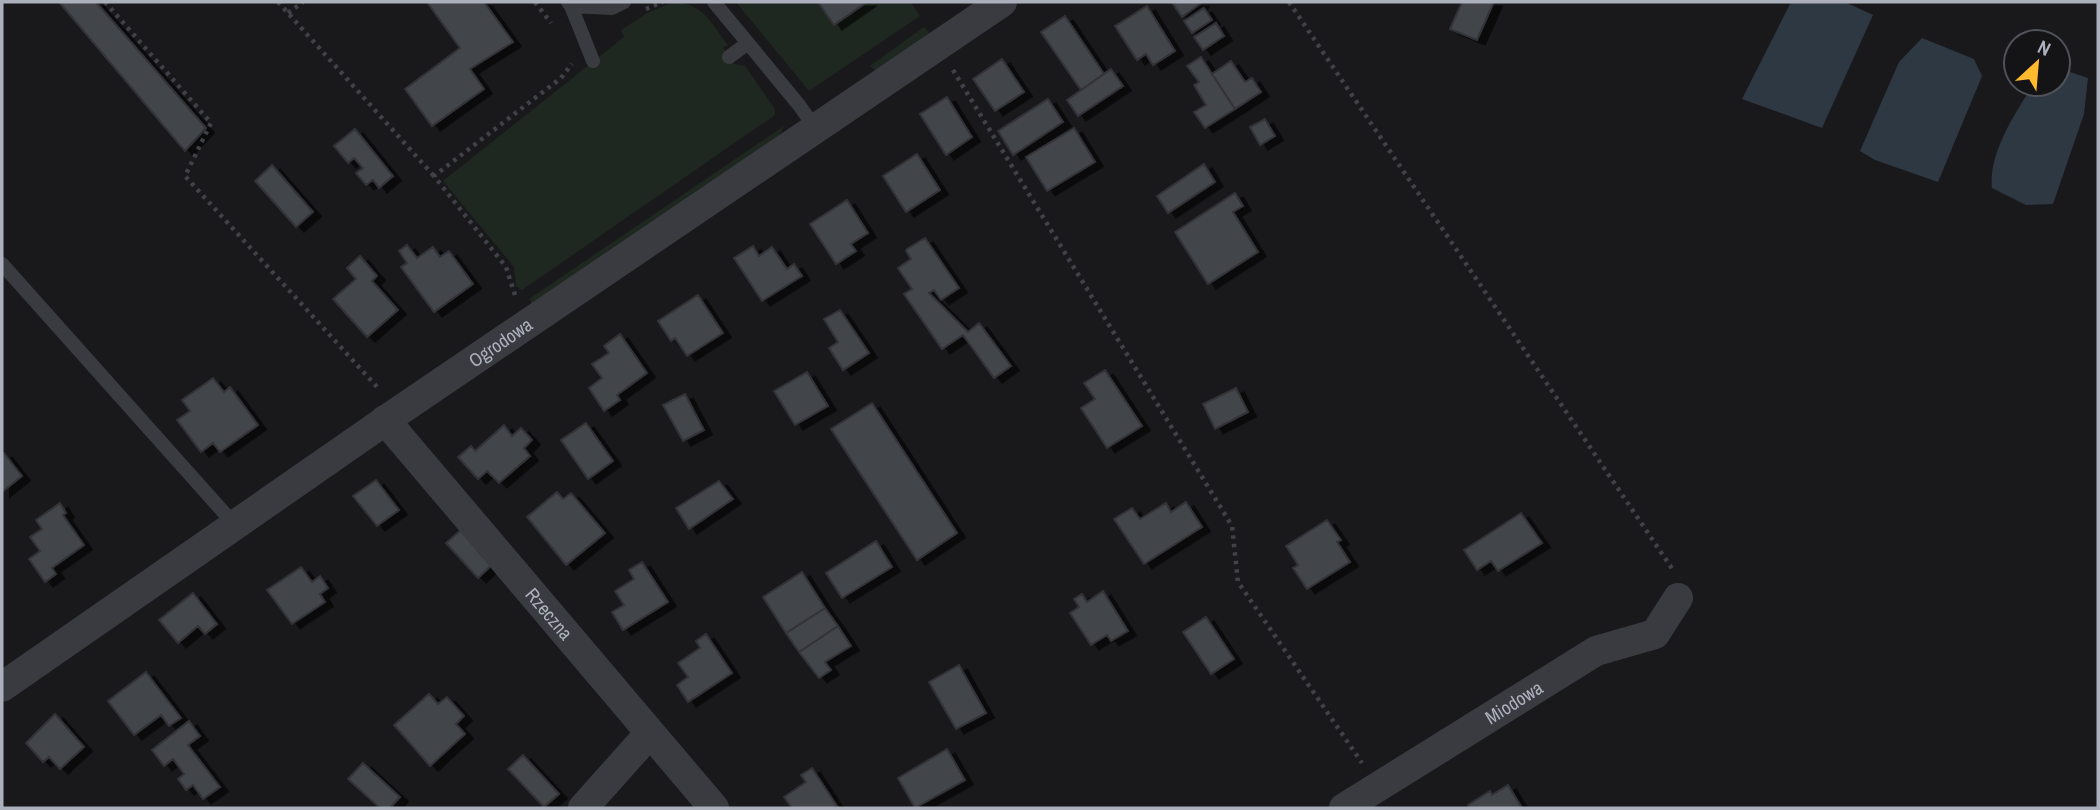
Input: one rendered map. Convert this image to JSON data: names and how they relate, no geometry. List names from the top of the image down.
{
  "streets": {
    "street": ["Ogrodowa", "Rzeczna", "Miodowa"]
  },
  "crossings": [
    ["Ogrodowa", "Rzeczna"]
  ],
  "north": "top right"
}
